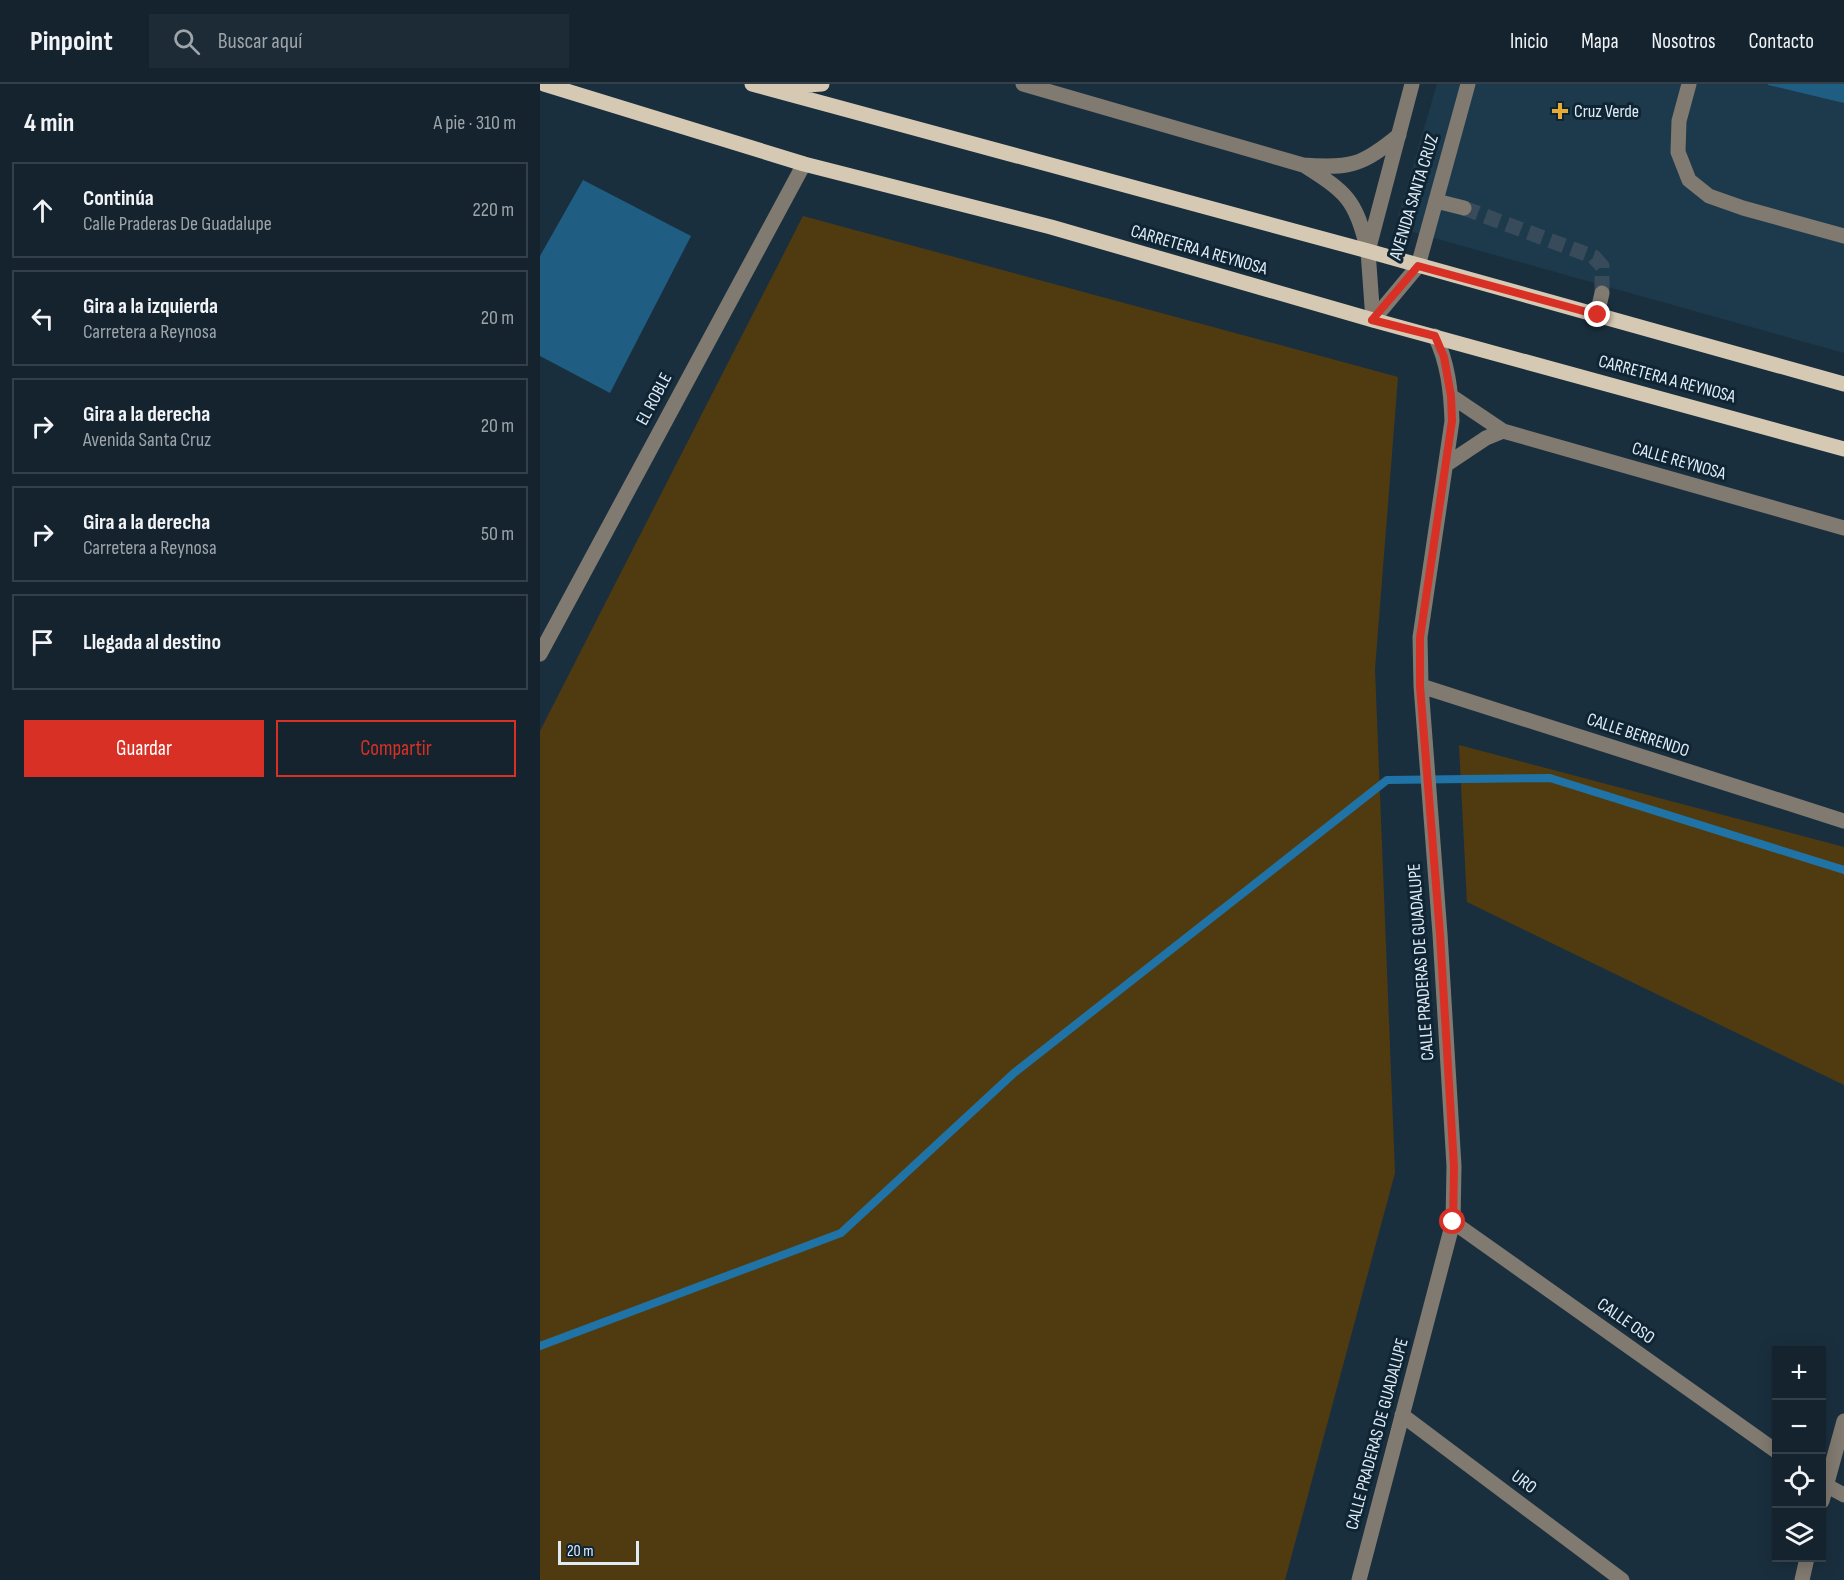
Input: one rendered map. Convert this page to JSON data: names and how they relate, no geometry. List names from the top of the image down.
{
  "streets": {
    "main road": ["CARRETERA A REYNOSA"],
    "street": [
      "AVENIDA SANTA CRUZ",
      "EL ROBLE",
      "CALLE REYNOSA",
      "CALLE BERRENDO",
      "CALLE PRADERAS DE GUADALUPE",
      "CALLE OSO",
      "URO"
    ]
  },
  "crossings": [
    ["AVENIDA SANTA CRUZ", "CARRETERA A REYNOSA"],
    ["CARRETERA A REYNOSA", "EL ROBLE"],
    ["CARRETERA A REYNOSA", "CALLE PRADERAS DE GUADALUPE"],
    ["CALLE REYNOSA", "CALLE PRADERAS DE GUADALUPE"],
    ["CALLE BERRENDO", "CALLE PRADERAS DE GUADALUPE"],
    ["CALLE PRADERAS DE GUADALUPE", "CALLE OSO"],
    ["CALLE PRADERAS DE GUADALUPE", "URO"]
  ],
  "places": {
    "health": ["Cruz Verde"]
  },
  "scale_bar": "20 m",
  "page": {
    "header": "Pinpoint",
    "search": "Buscar aquí",
    "nav": [
      "Inicio",
      "Mapa",
      "Nosotros",
      "Contacto"
    ],
    "heading": ["4 min", "A pie · 310 m"],
    "list": [
      ["Continúa", "Calle Praderas De Guadalupe", "220 m"],
      ["Gira a la izquierda", "Carretera a Reynosa", "20 m"],
      ["Gira a la derecha", "Avenida Santa Cruz", "20 m"],
      ["Gira a la derecha", "Carretera a Reynosa", "50 m"],
      "Llegada al destino"
    ],
    "buttons": ["Guardar", "Compartir"],
    "map_buttons": ["+", "−"],
    "scale": "20 m"
  }
}
